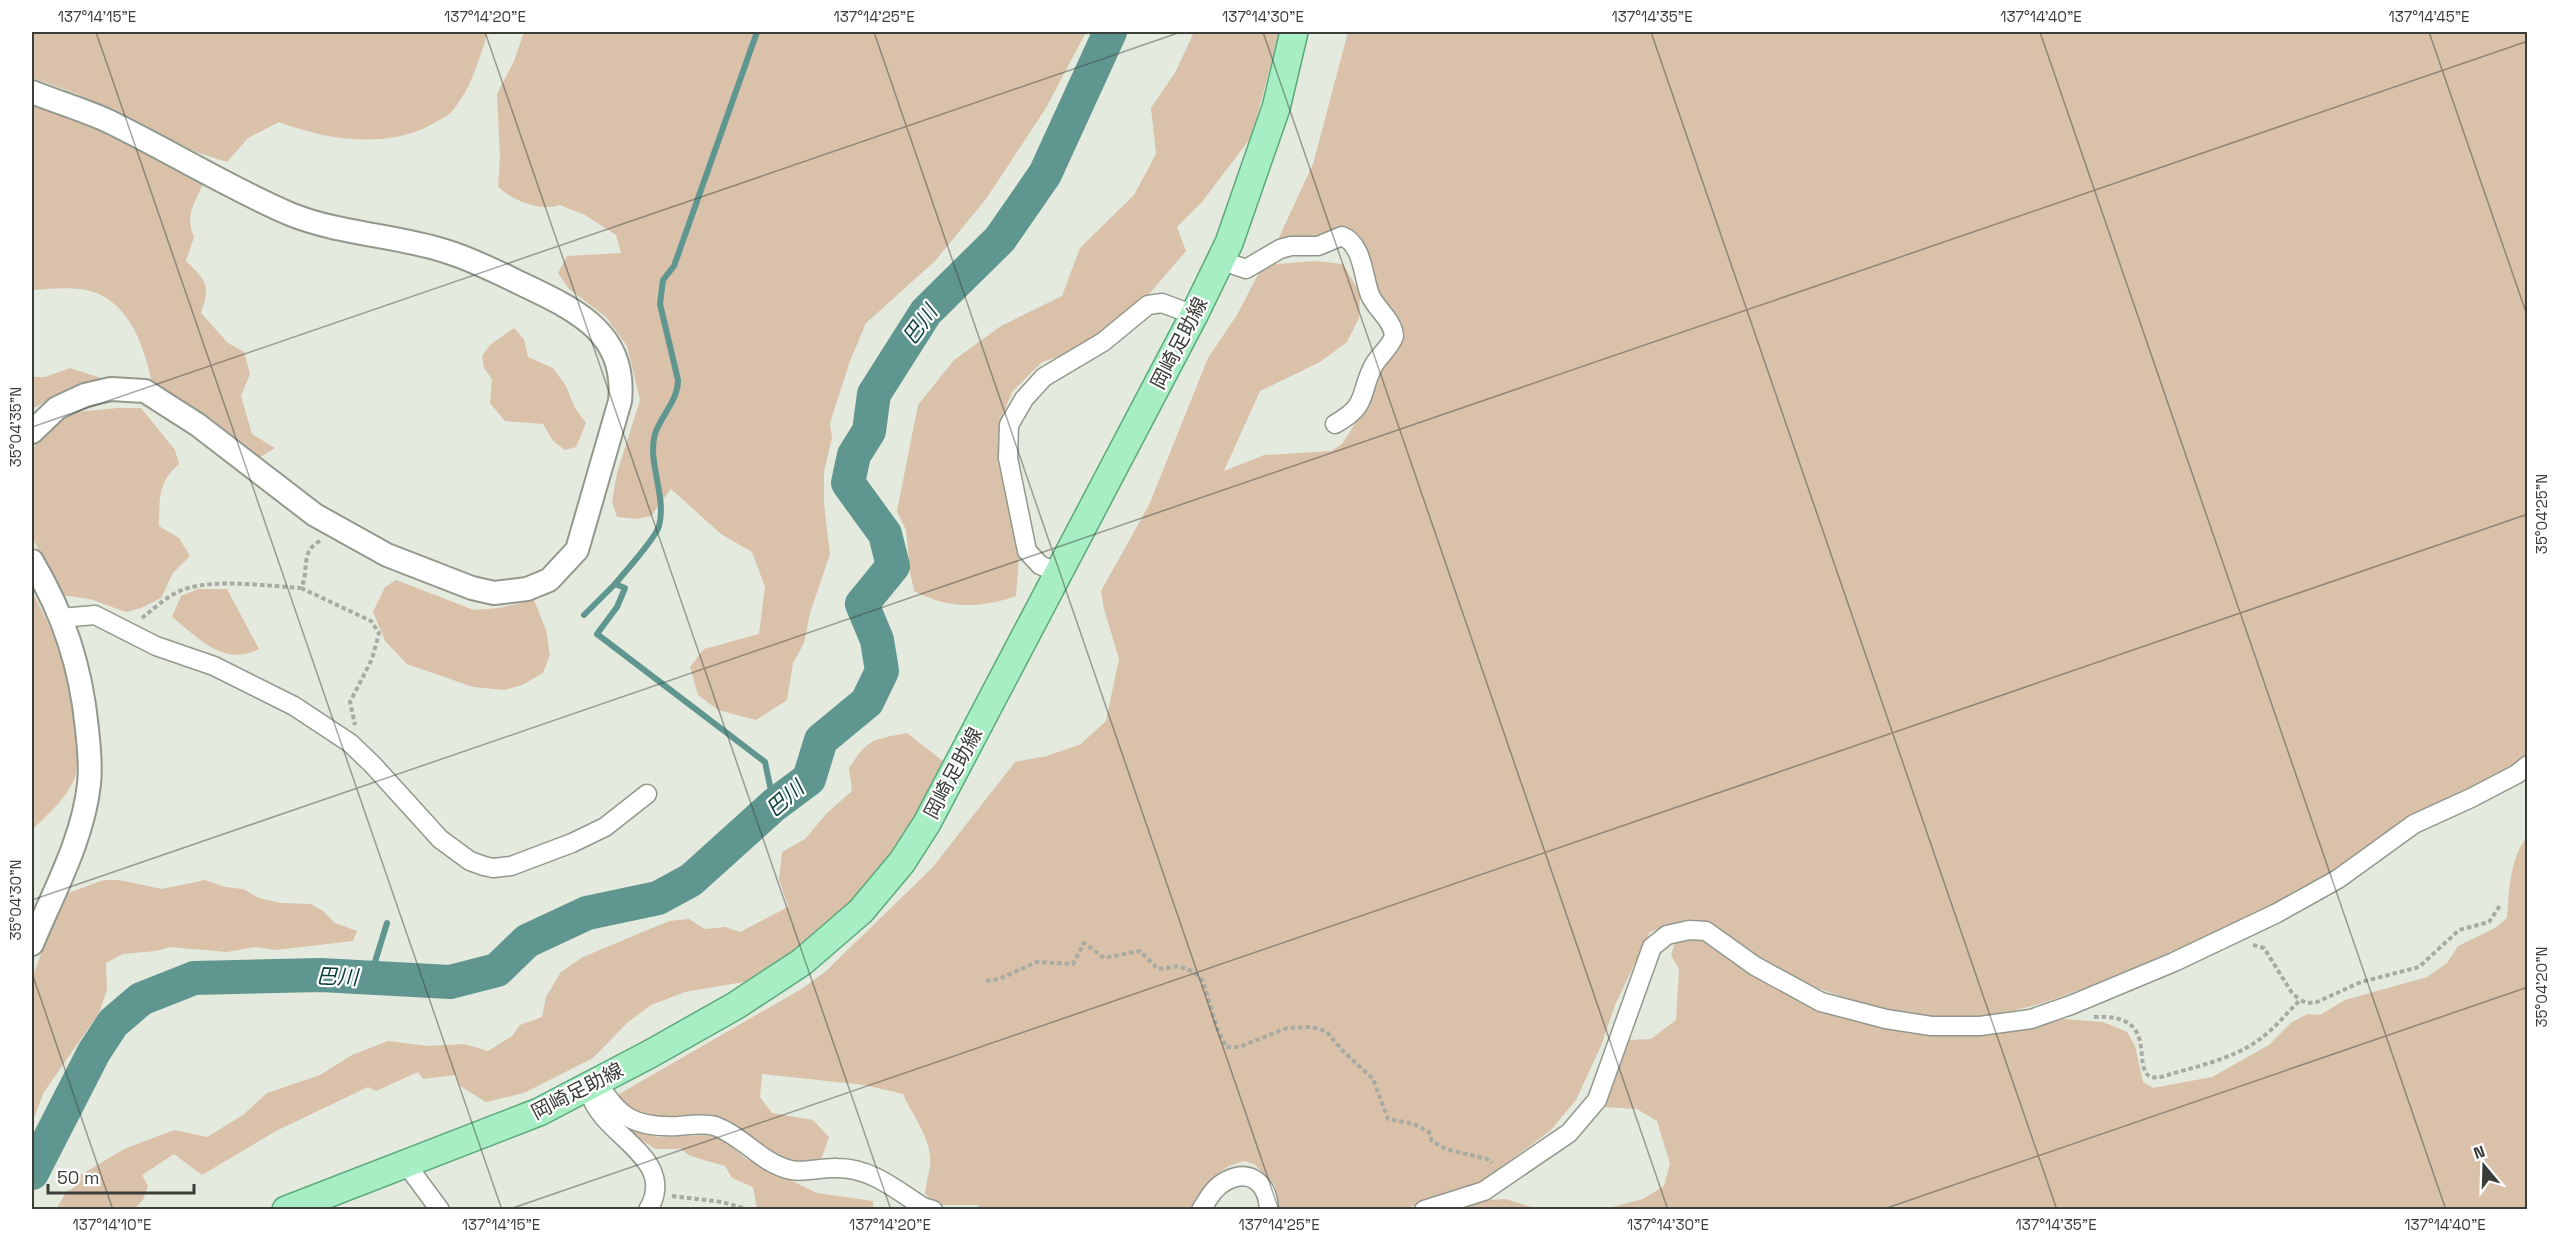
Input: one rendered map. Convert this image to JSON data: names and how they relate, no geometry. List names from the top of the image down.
{
  "streets": {
    "main road": ["岡崎足助線"]
  },
  "water": ["巴川"],
  "scale_bar": "50 m",
  "north": "top",
  "coordinates": [
    "137°14'15\"E",
    "137°14'20\"E",
    "137°14'25\"E",
    "137°14'30\"E",
    "137°14'35\"E",
    "137°14'40\"E",
    "137°14'45\"E",
    "35°04'35\"N",
    "35°04'25\"N",
    "35°04'30\"N",
    "35°04'20\"N",
    "137°14'10\"E"
  ]
}
